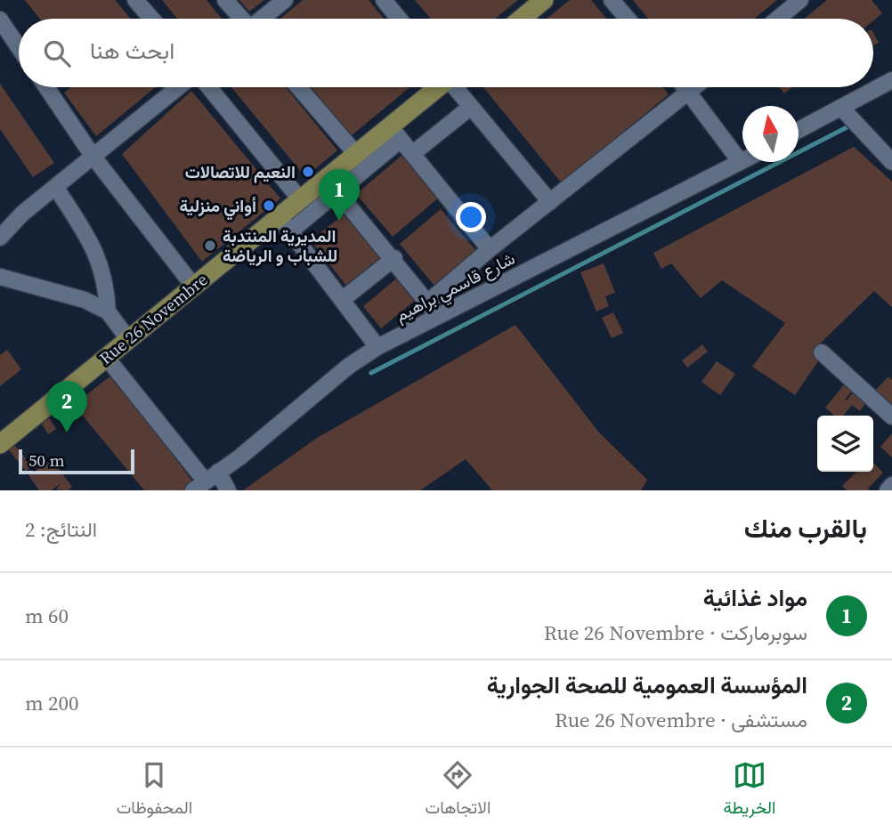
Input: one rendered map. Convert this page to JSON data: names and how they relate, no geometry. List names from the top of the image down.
{
  "streets": {
    "main road": ["Rue 26 Novembre"],
    "street": ["شارع قاسمي براهيم"]
  },
  "places": ["النعيم للاتصالات", "أواني منزلية", "المديرية المنتدبة للشباب و الرياضة"],
  "scale_bar": "50 m",
  "north": "top",
  "page": {
    "search": "ابحث هنا",
    "pins": ["1", "2"],
    "scale": "50 m",
    "heading": ["بالقرب منك", "النتائج: 2"],
    "list": [
      {
        "mark": "1",
        "name": "مواد غذائية",
        "note": "سوبرماركت · Rue 26 Novembre",
        "value": "60 m"
      },
      {
        "mark": "2",
        "name": "المؤسسة العمومية للصحة الجوارية",
        "note": "مستشفى · Rue 26 Novembre",
        "value": "200 m"
      }
    ],
    "nav": ["الخريطة", "الاتجاهات", "المحفوظات"]
  }
}
